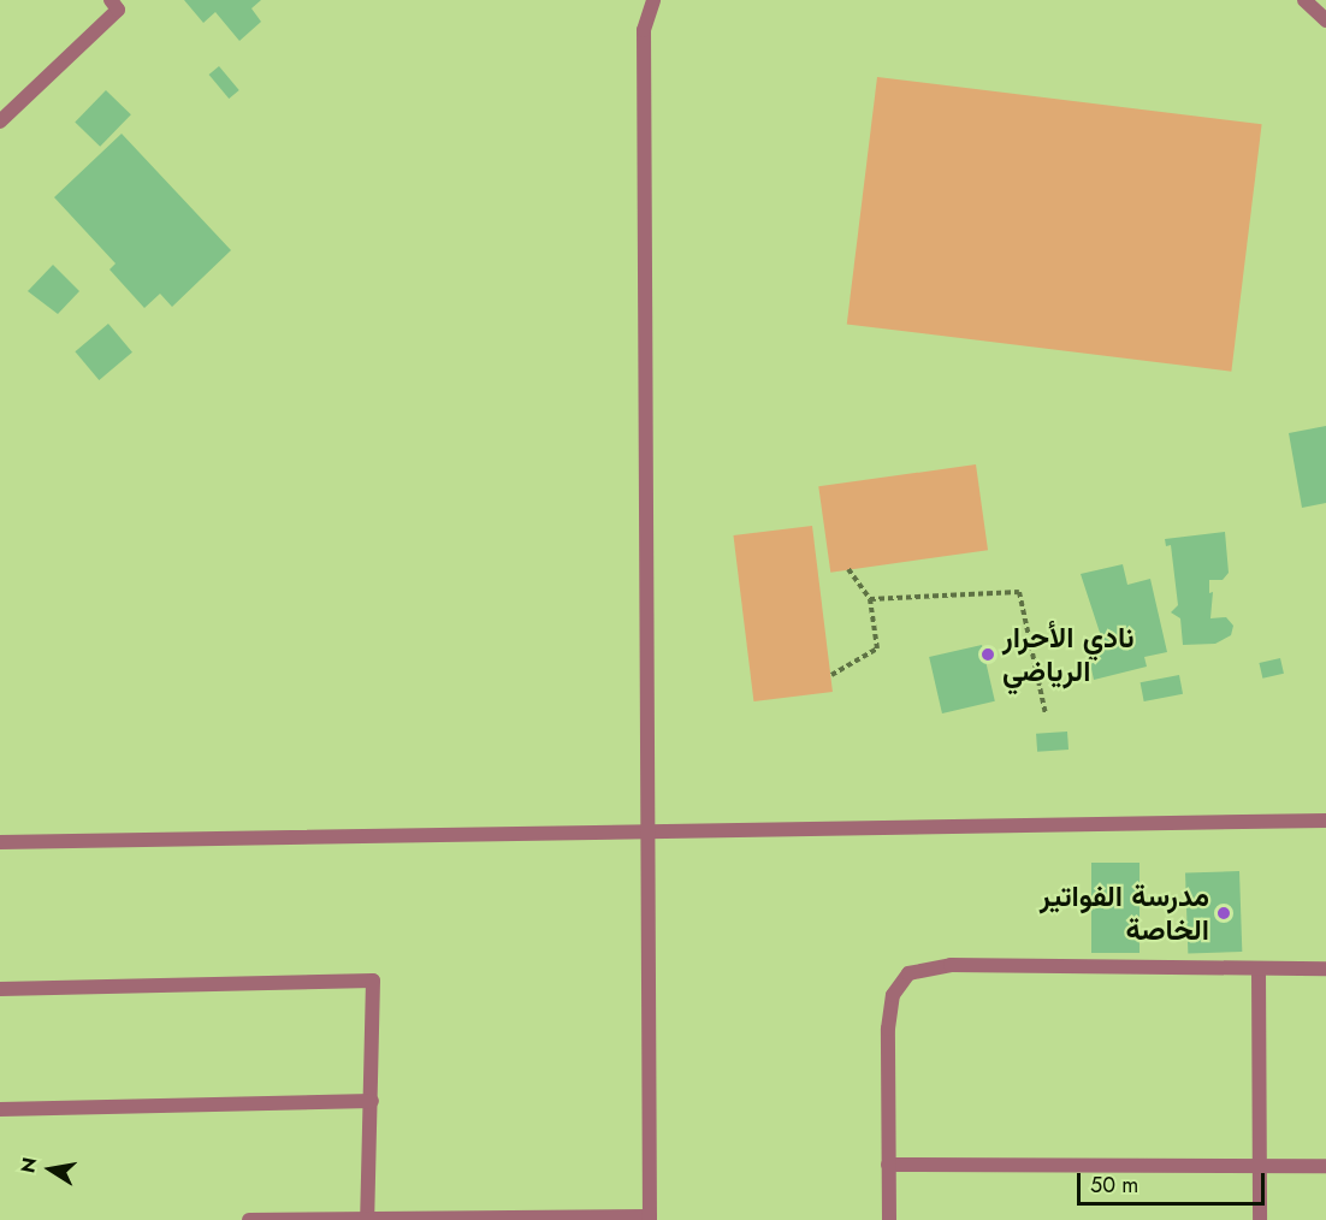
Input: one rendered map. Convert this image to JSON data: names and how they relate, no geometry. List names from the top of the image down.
{
  "places": ["نادي الأحرار الرياضي", "مدرسة الفواتير الخاصة"],
  "scale_bar": "50 m",
  "north": "left"
}
